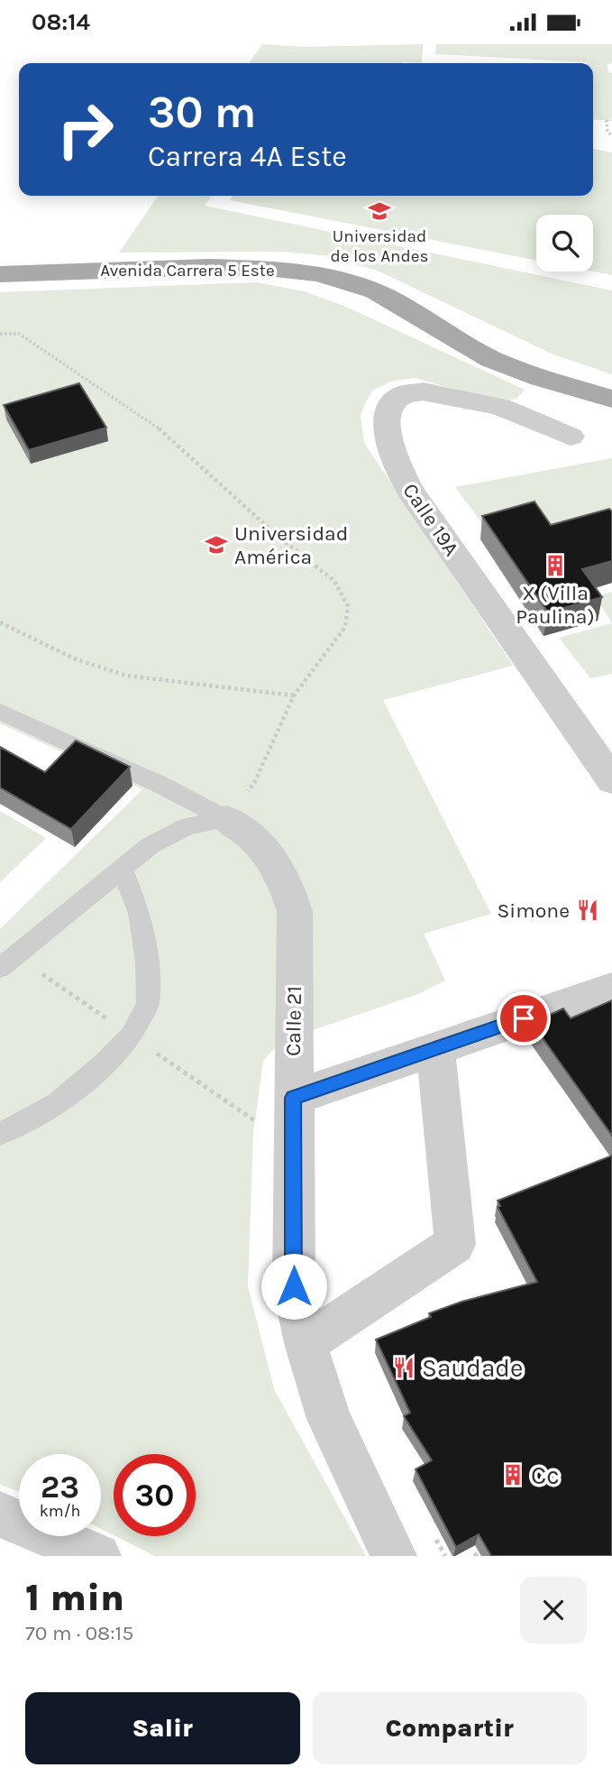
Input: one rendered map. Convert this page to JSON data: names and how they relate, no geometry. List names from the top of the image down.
{
  "streets": {
    "main road": ["Avenida Carrera 5 Este"],
    "street": ["Calle 19A", "Calle 21"]
  },
  "places": {
    "school or university": ["Universidad de los Andes", "Universidad América"],
    "building": ["X (Villa Paulina)", "Cc"],
    "restaurant": ["Simone", "Saudade"]
  },
  "page": {
    "status": "08:14",
    "turn": ["30 m", "Carrera 4A Este"],
    "speed": "23 km/h",
    "limit": "30",
    "heading": ["1 min", "70 m · 08:15"],
    "buttons": ["Salir", "Compartir"]
  }
}
